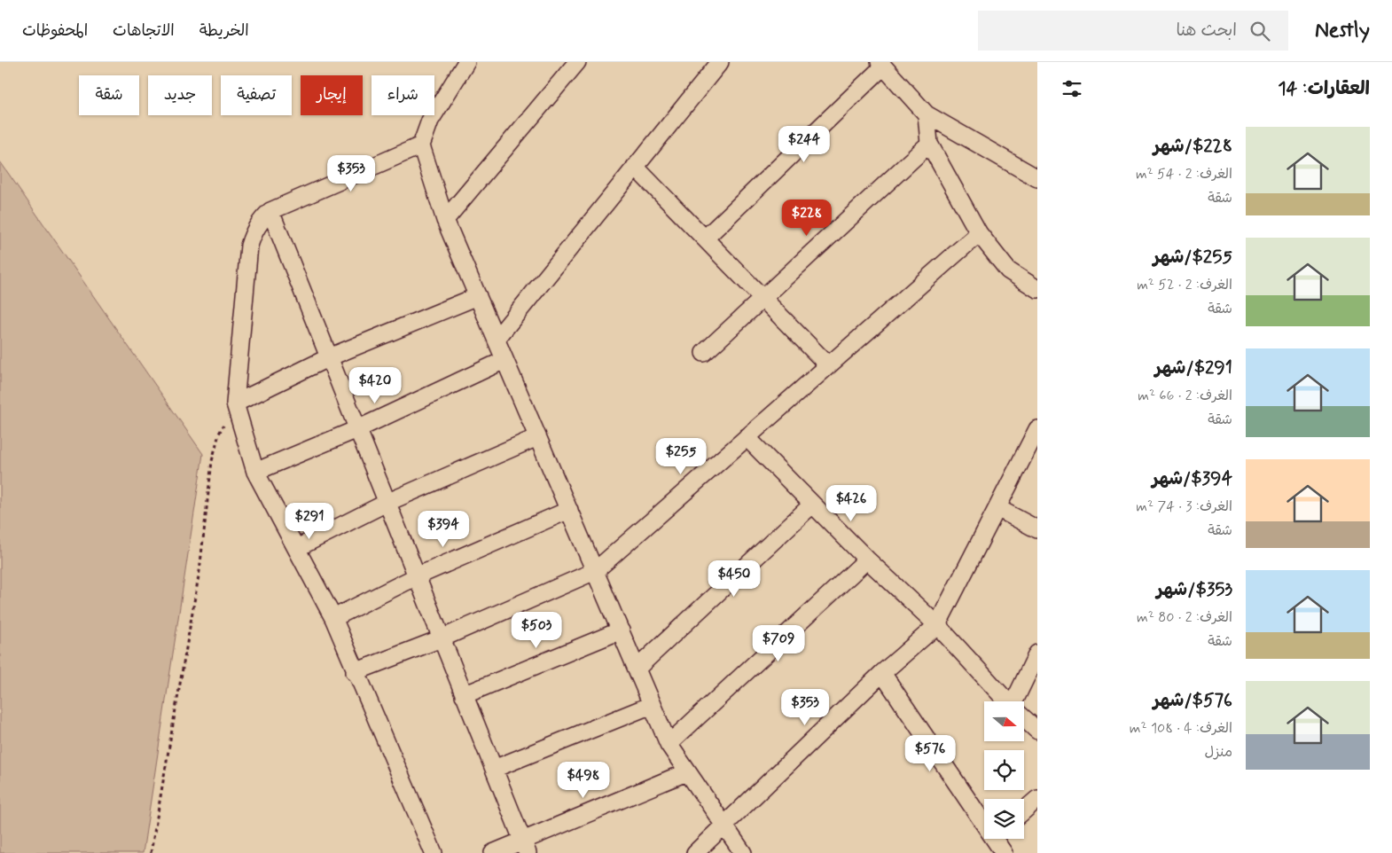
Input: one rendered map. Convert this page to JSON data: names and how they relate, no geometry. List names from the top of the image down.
{
  "north": "right",
  "page": {
    "header": "Nestly",
    "search": "ابحث هنا",
    "nav": ["الخريطة", "الاتجاهات", "المحفوظات"],
    "heading": "العقارات: 14",
    "chip": [
      "شراء",
      "إيجار",
      "تصفية",
      "جديد",
      "شقة"
    ],
    "list": [
      {
        "name": "$228/شهر",
        "note": "الغرف: 2 · 54 m² · شقة"
      },
      {
        "name": "$255/شهر",
        "note": "الغرف: 2 · 52 m² · شقة"
      },
      {
        "name": "$291/شهر",
        "note": "الغرف: 2 · 66 m² · شقة"
      },
      {
        "name": "$394/شهر",
        "note": "الغرف: 3 · 74 m² · شقة"
      },
      {
        "name": "$353/شهر",
        "note": "الغرف: 2 · 80 m² · شقة"
      },
      {
        "name": "$576/شهر",
        "note": "الغرف: 4 · 108 m² · منزل"
      }
    ],
    "price": [
      "$244",
      "$353",
      "$228",
      "$420",
      "$255",
      "$426",
      "$291",
      "$394",
      "$450",
      "$503",
      "$709",
      "$353",
      "$576",
      "$498"
    ]
  }
}
